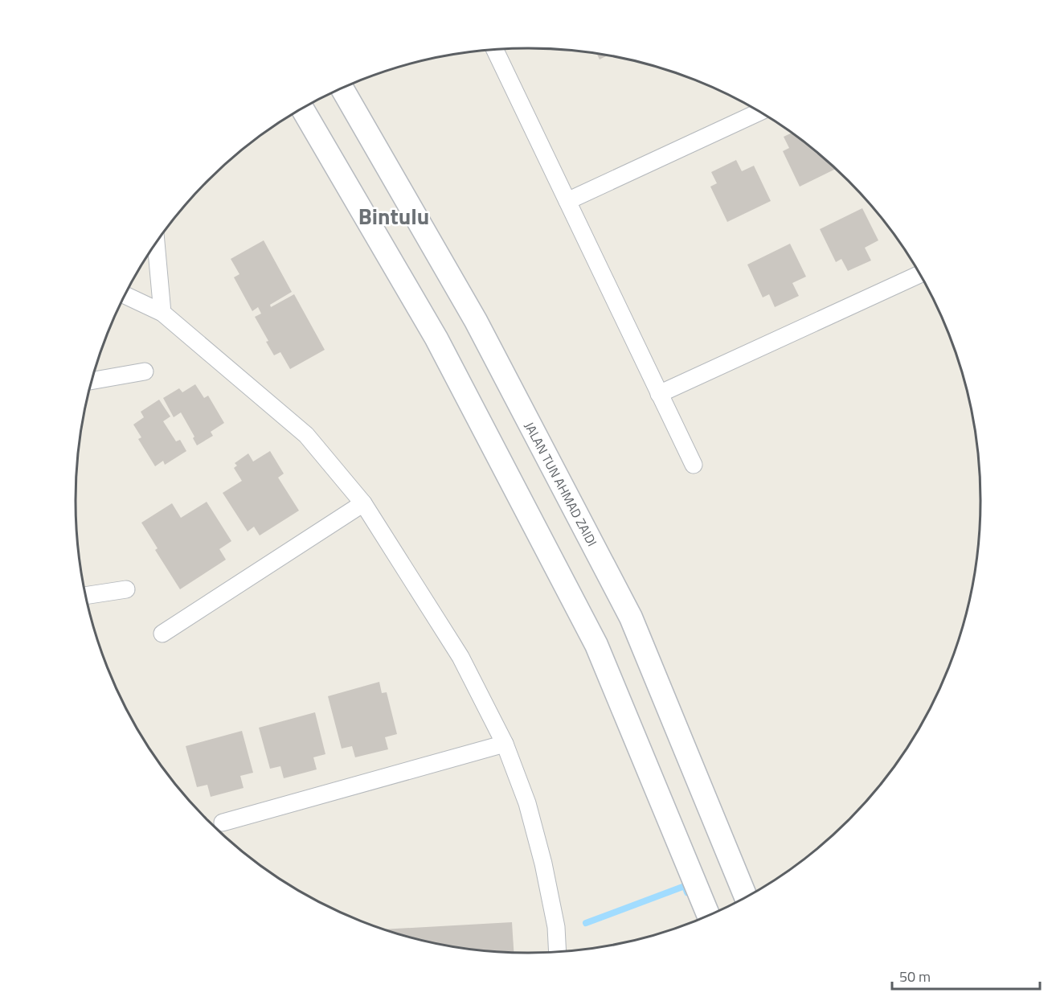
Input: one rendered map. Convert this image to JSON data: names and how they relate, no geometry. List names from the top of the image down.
{
  "streets": {
    "main road": ["JALAN TUN AHMAD ZAIDI"]
  },
  "districts": ["Bintulu"],
  "scale_bar": "50 m"
}
